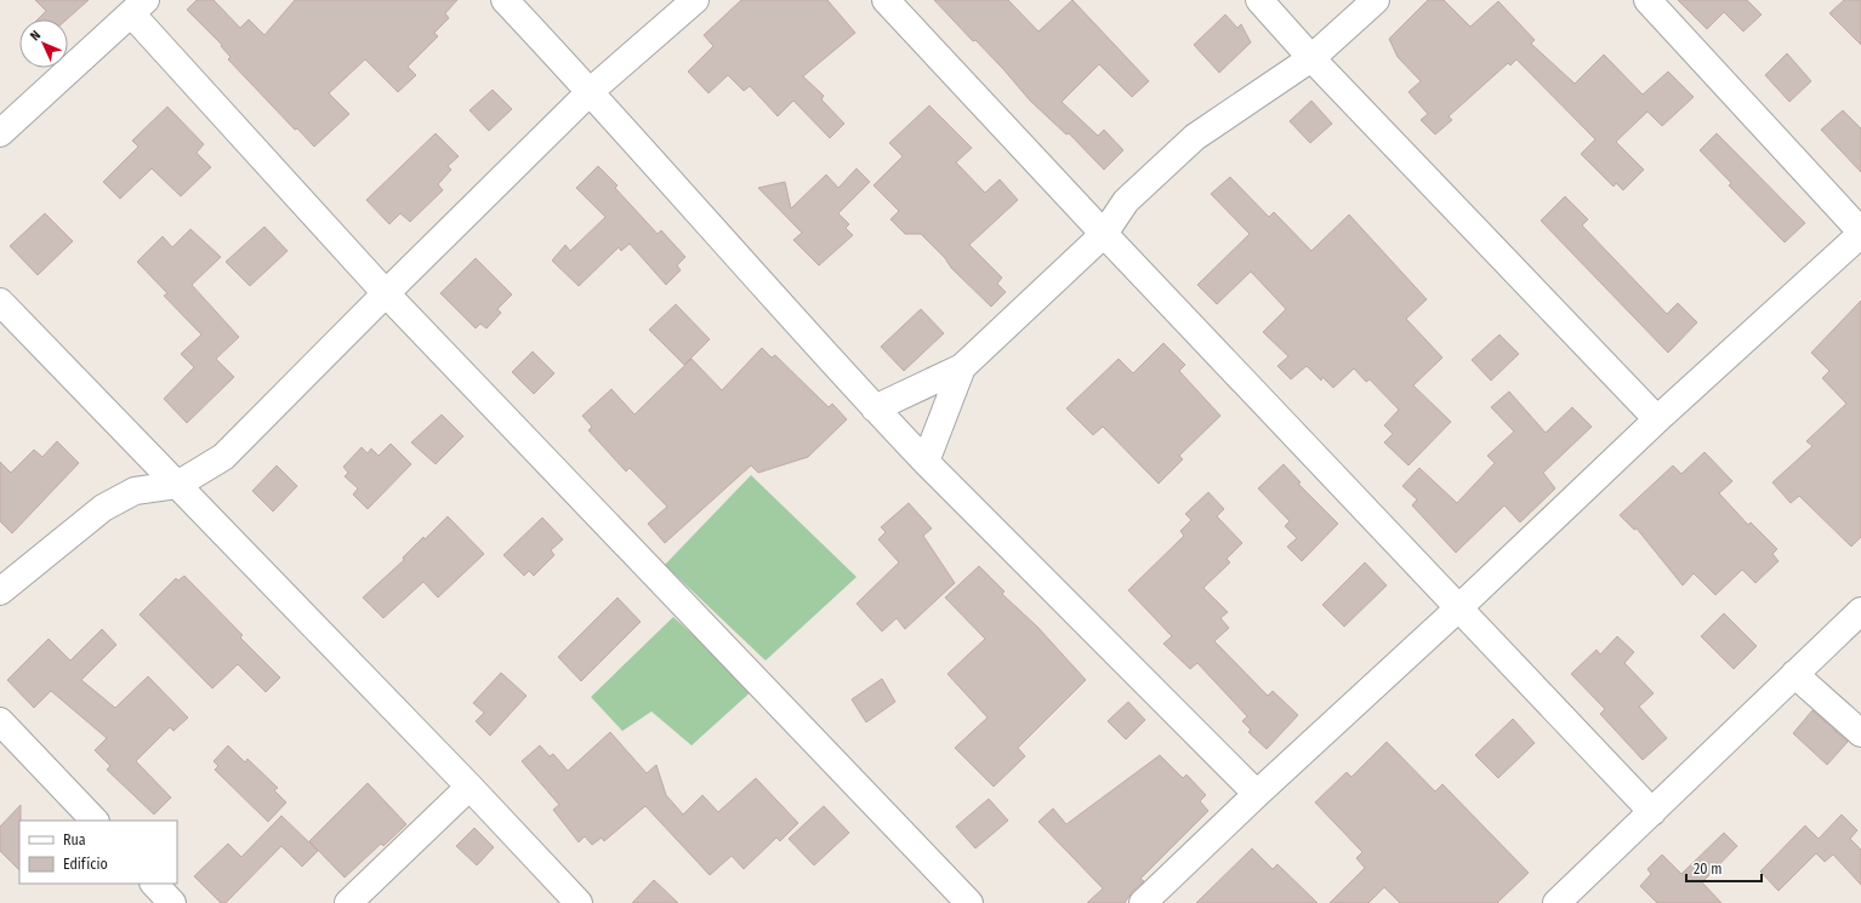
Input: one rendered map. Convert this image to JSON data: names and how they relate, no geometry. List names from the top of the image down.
{
  "legend": ["Rua", "Edifício"],
  "scale_bar": "20 m",
  "north": "top left"
}
